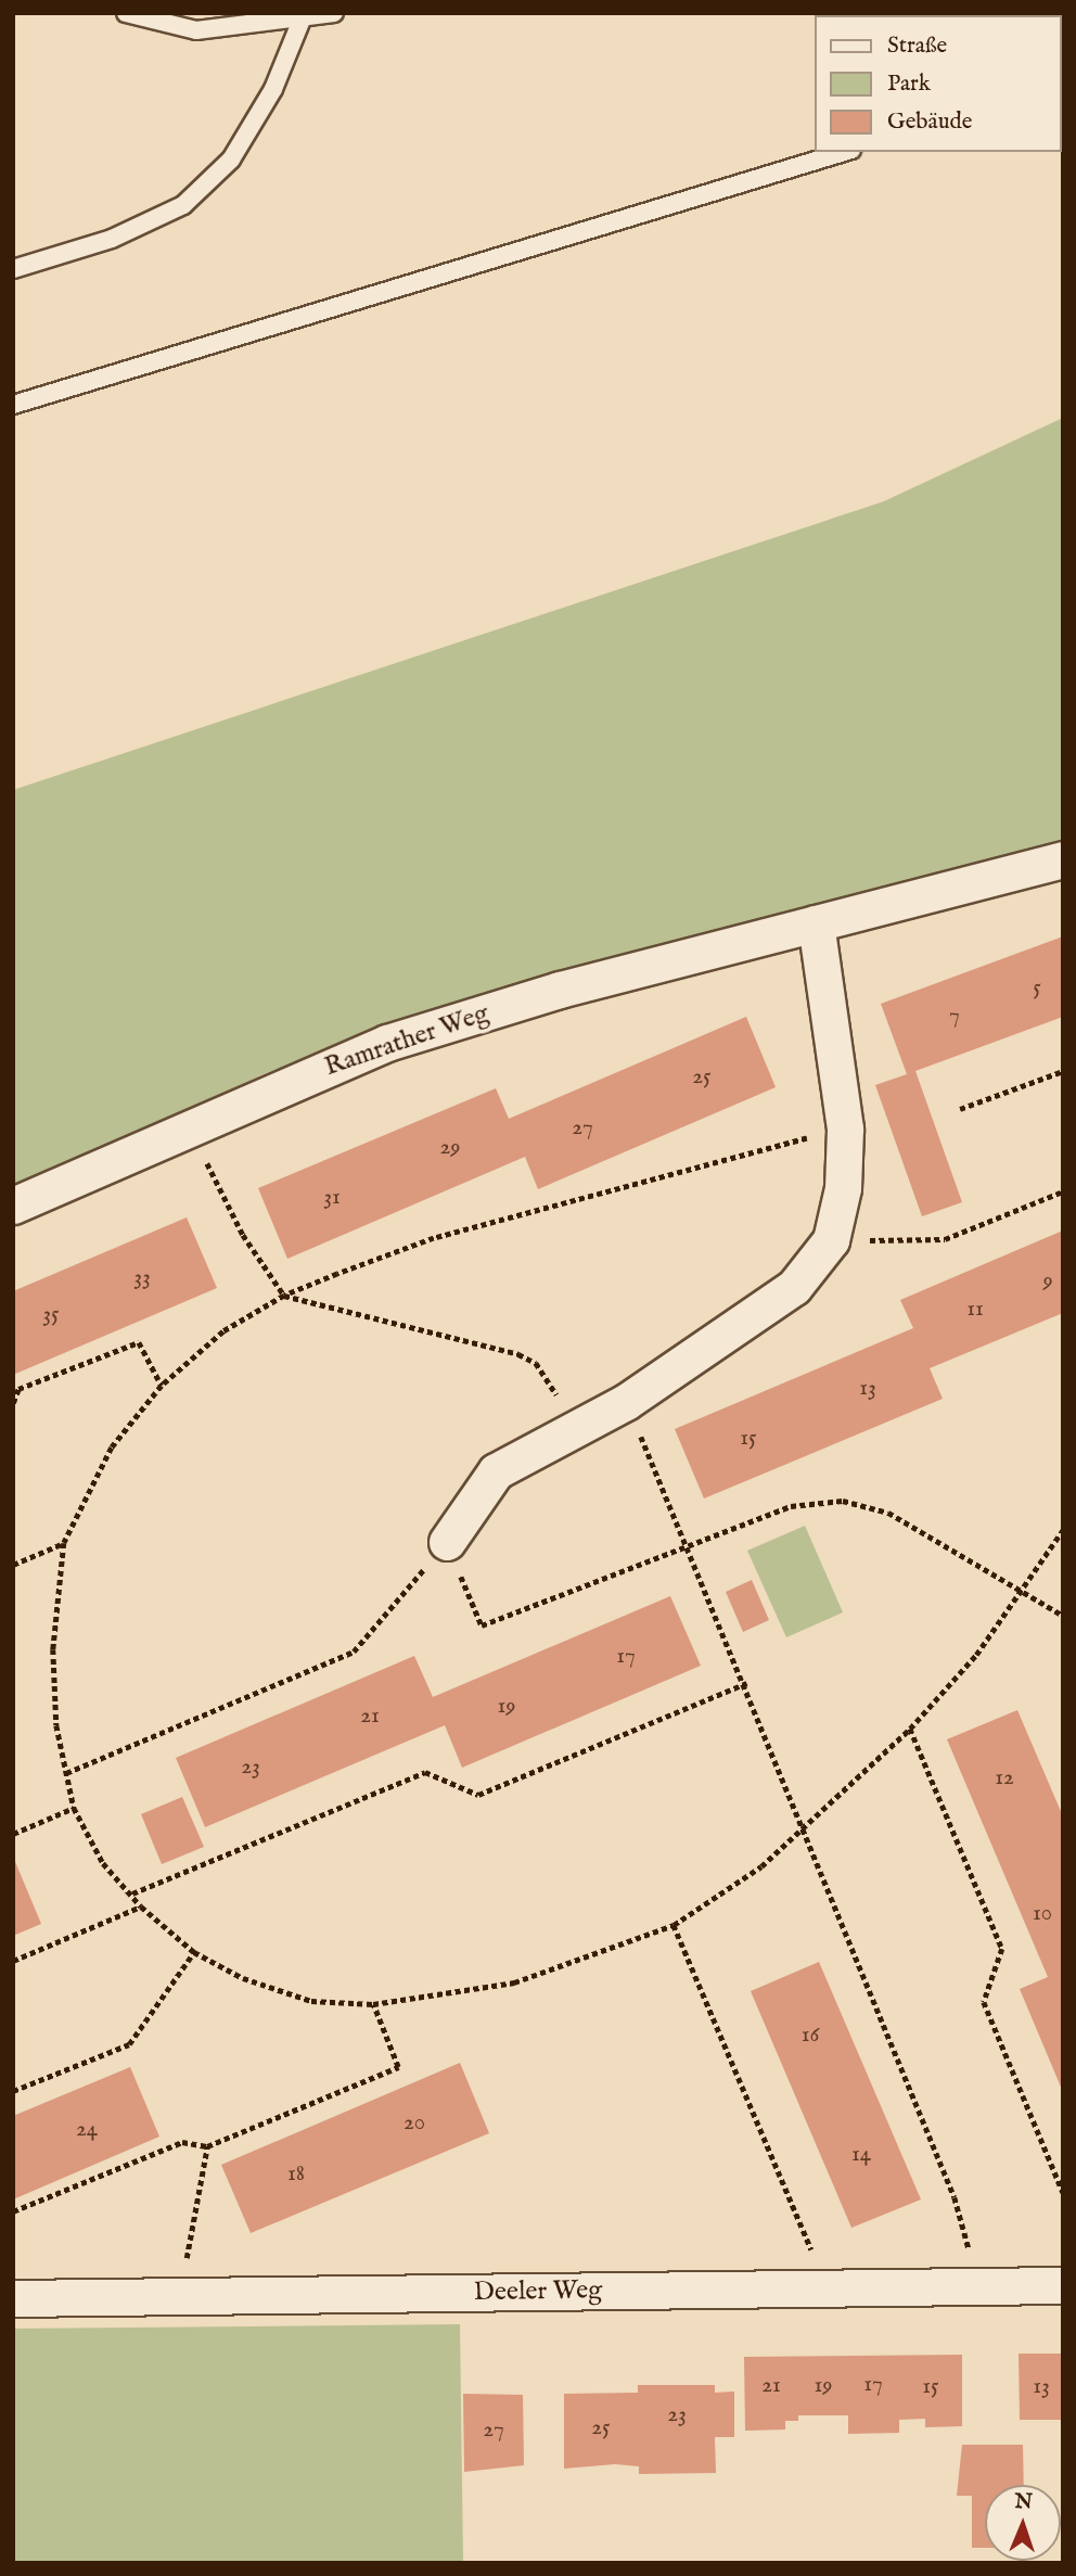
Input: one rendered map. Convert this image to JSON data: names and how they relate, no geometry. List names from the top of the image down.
{
  "streets": {
    "street": ["Ramrather Weg", "Deeler Weg"]
  },
  "house_numbers": [
    "5",
    "7",
    "25",
    "27",
    "29",
    "31",
    "33",
    "9",
    "11",
    "35",
    "13",
    "15",
    "17",
    "19",
    "21",
    "23",
    "12",
    "10",
    "16",
    "20",
    "24",
    "14",
    "18",
    "17",
    "21",
    "19",
    "15",
    "13",
    "23",
    "25",
    "27"
  ],
  "legend": ["Straße", "Park", "Gebäude"],
  "north": "top"
}
